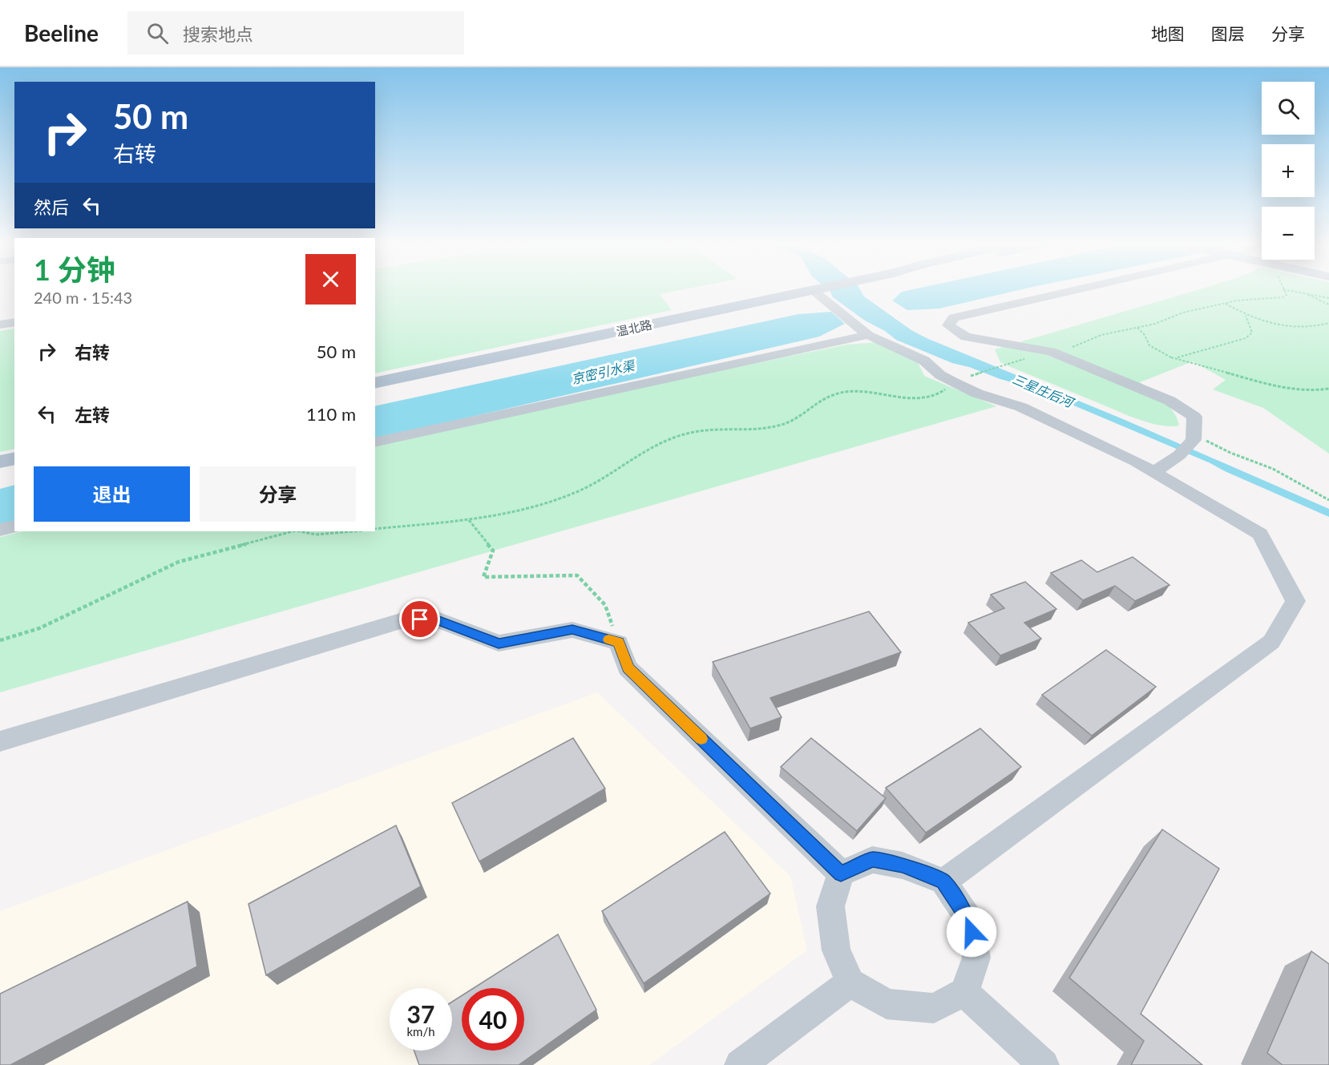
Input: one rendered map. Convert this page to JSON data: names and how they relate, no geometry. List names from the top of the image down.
{
  "streets": {
    "main road": ["温北路"]
  },
  "water": ["京密引水渠", "三星庄后河"],
  "page": {
    "header": "Beeline",
    "search": "搜索地点",
    "nav": ["地图", "图层", "分享"],
    "map_buttons": ["+", "−"],
    "turn": ["50 m", "右转"],
    "then": "然后",
    "heading": ["1 分钟", "240 m · 15:43"],
    "list": [
      {
        "name": "右转",
        "value": "50 m"
      },
      {
        "name": "左转",
        "value": "110 m"
      }
    ],
    "buttons": ["退出", "分享"],
    "speed": "37 km/h",
    "limit": "40"
  }
}
